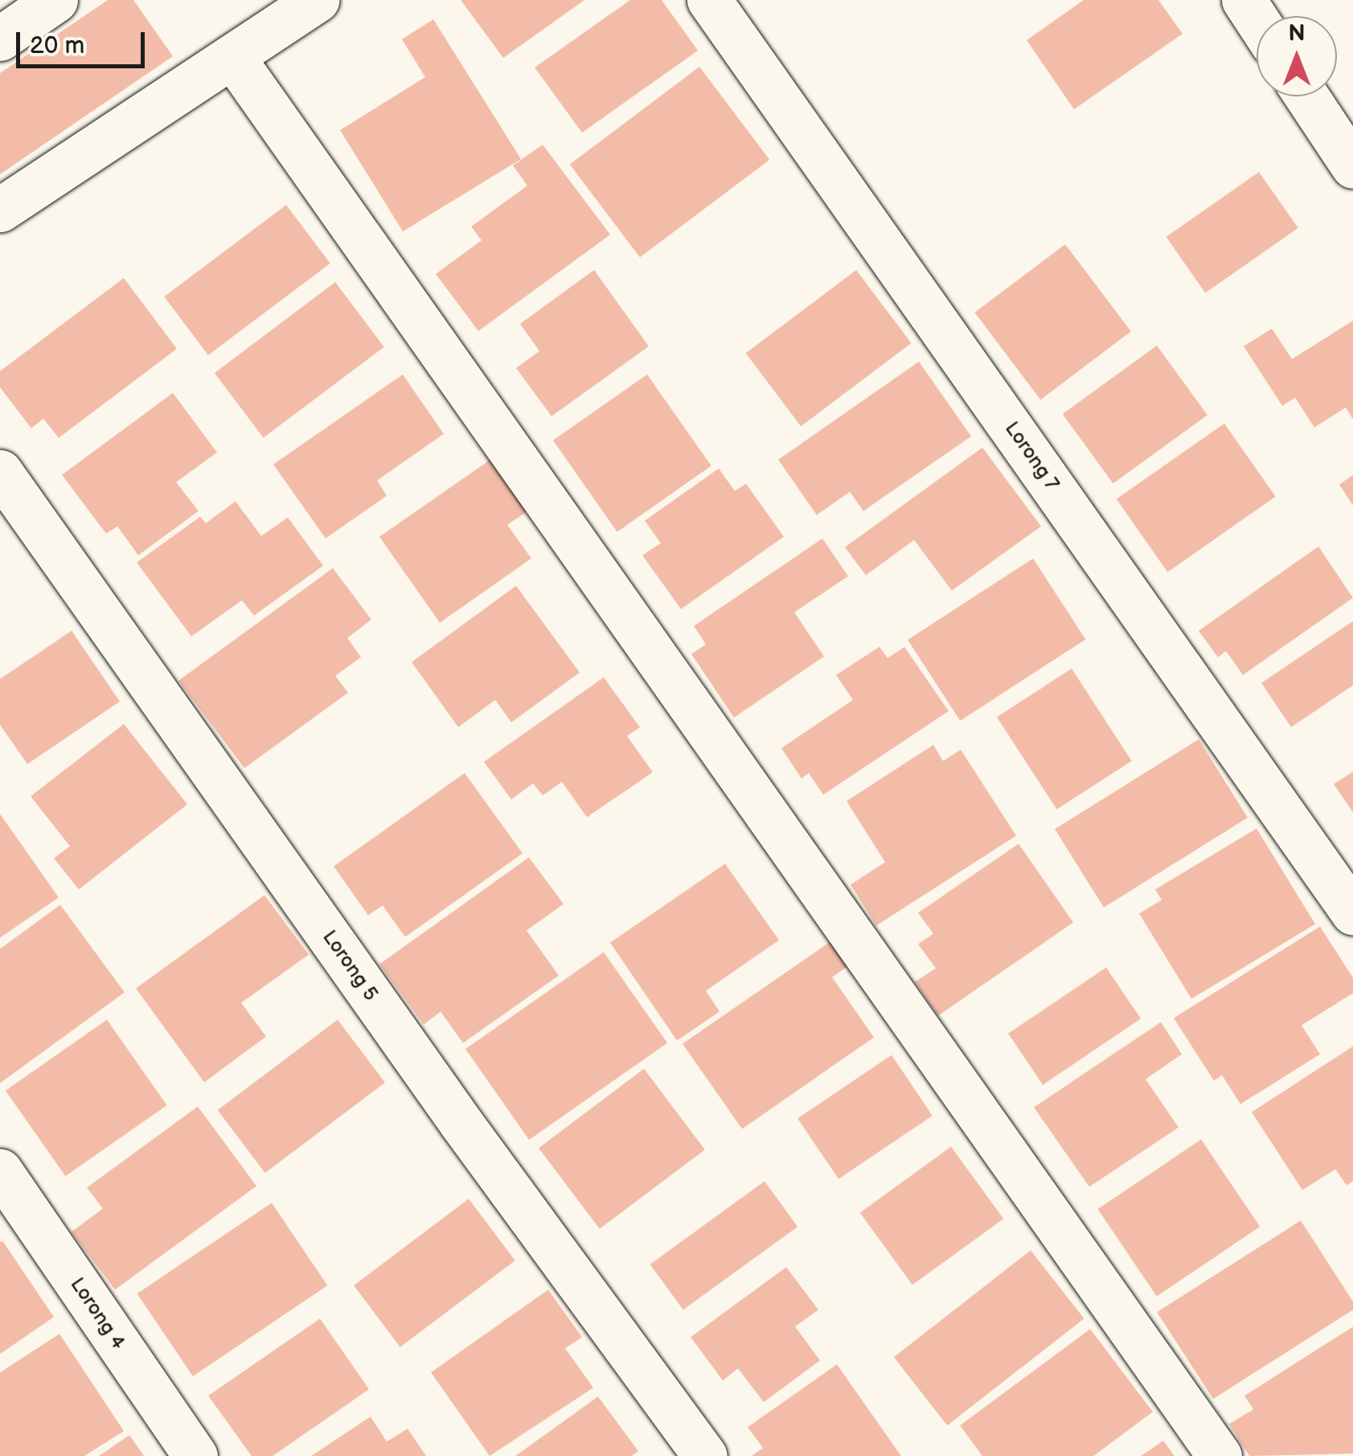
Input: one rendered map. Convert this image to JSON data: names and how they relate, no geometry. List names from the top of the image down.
{
  "streets": {
    "street": ["Lorong 7", "Lorong 5", "Lorong 4"]
  },
  "scale_bar": "20 m",
  "north": "top"
}
